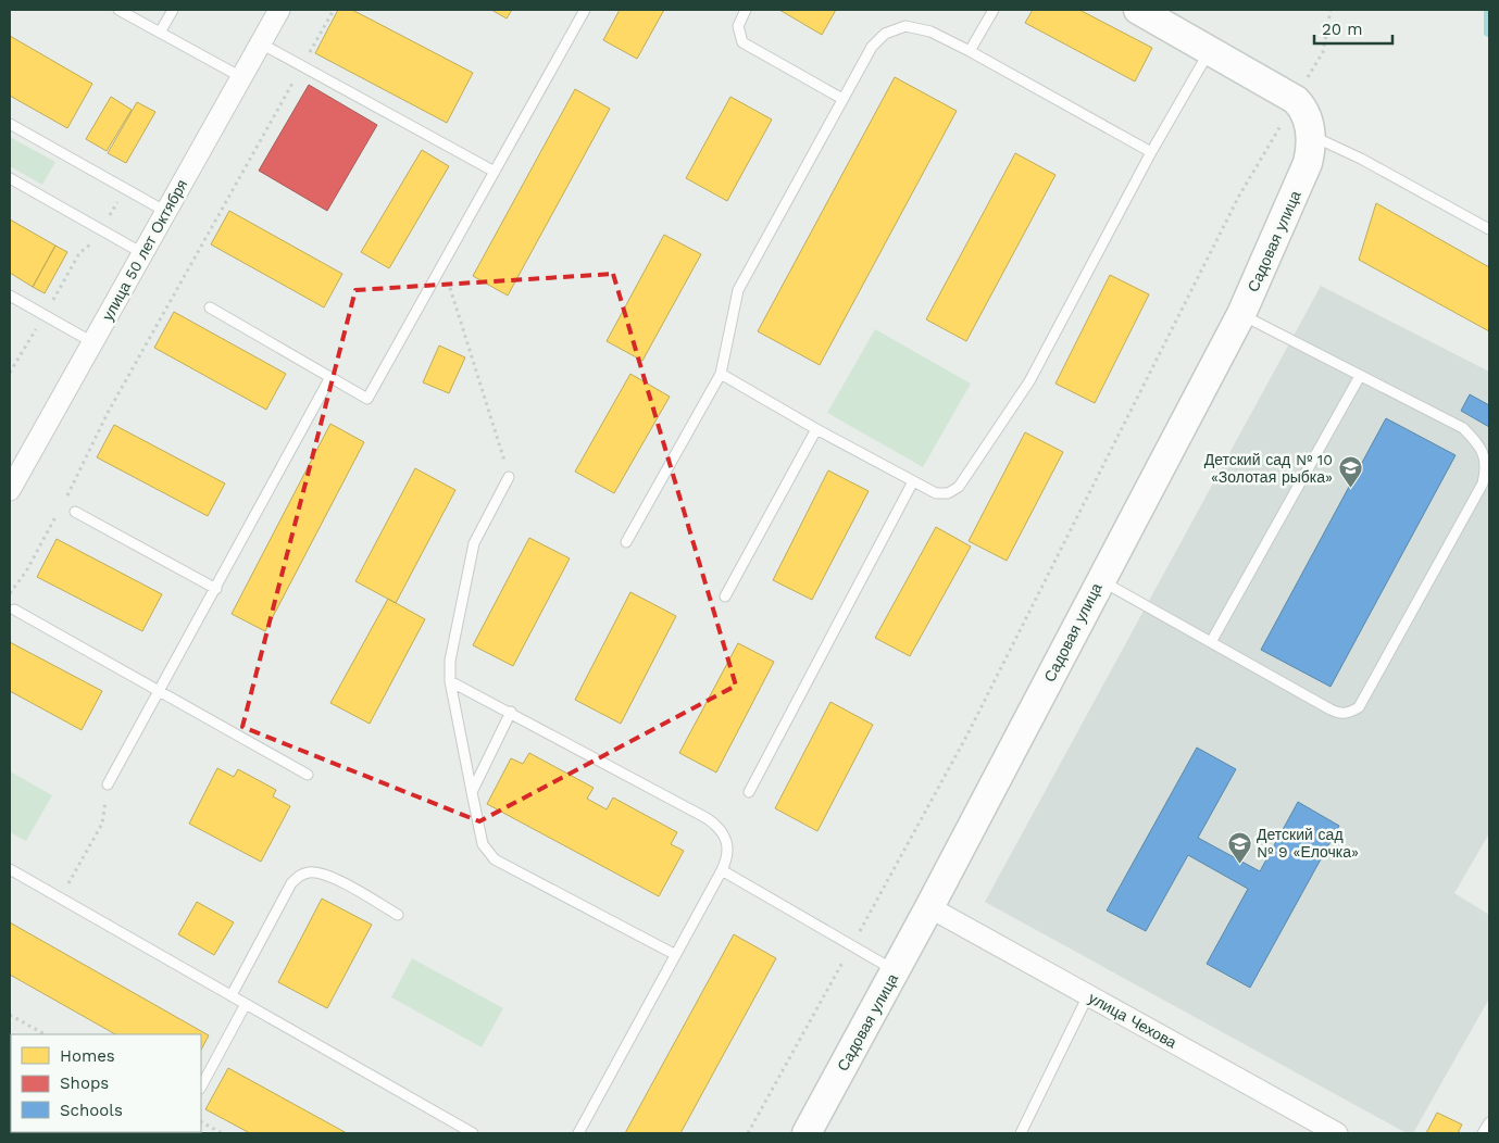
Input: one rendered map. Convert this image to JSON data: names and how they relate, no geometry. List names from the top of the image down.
{
  "streets": {
    "street": ["Садовая улица", "улица 50 лет Октября", "улица Чехова"]
  },
  "crossings": [
    ["Садовая улица", "улица Чехова"]
  ],
  "places": {
    "school or university": ["Детский сад № 10 «Золотая рыбка»", "Детский сад № 9 «Елочка»"]
  },
  "legend": ["Homes", "Shops", "Schools"],
  "scale_bar": "20 m"
}
